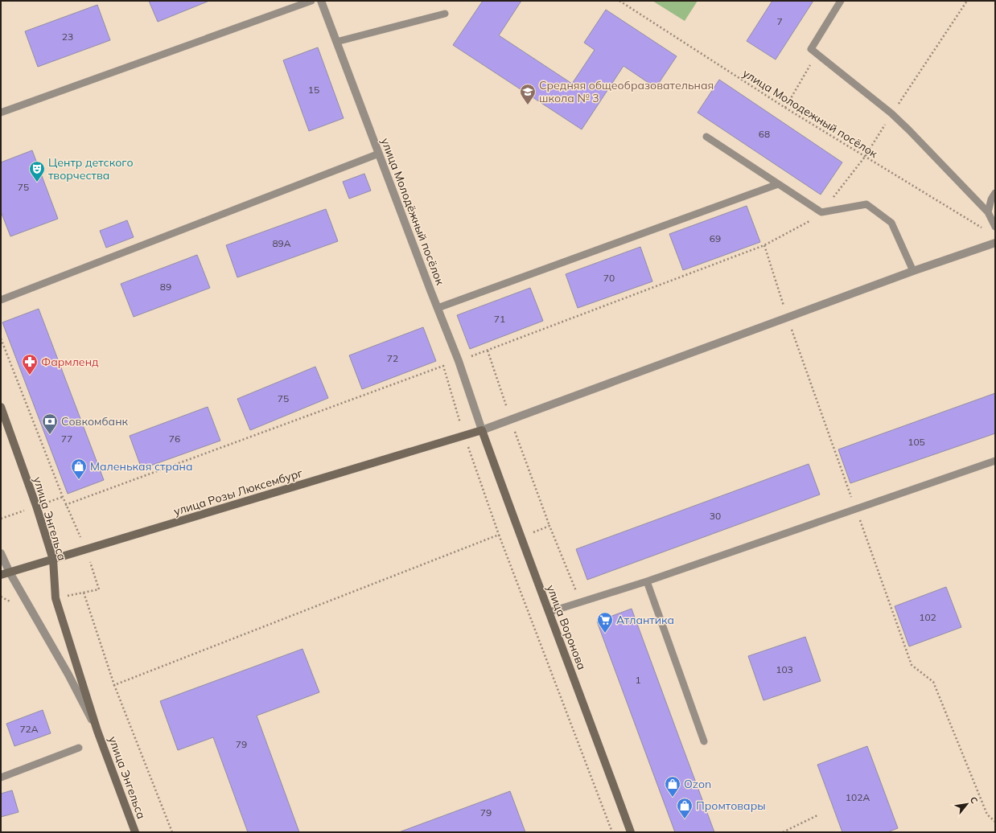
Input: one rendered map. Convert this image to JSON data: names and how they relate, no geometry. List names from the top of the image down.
{
  "streets": {
    "street": [
      "улица Молодёжный посёлок",
      "улица Розы Люксембург",
      "улица Энгельса",
      "улица Воронова"
    ],
    "path": ["улица Молодежный посёлок"]
  },
  "crossings": [
    ["улица Молодёжный посёлок", "улица Розы Люксембург"],
    ["улица Молодёжный посёлок", "улица Воронова"],
    ["улица Розы Люксембург", "улица Энгельса"],
    ["улица Розы Люксембург", "улица Воронова"]
  ],
  "places": {
    "school or university": ["Средняя общеобразовательная школа № 3"],
    "theatre": ["Центр детского творчества"],
    "pharmacy": ["Фармленд"],
    "bank": ["Совкомбанк"],
    "shop": ["Маленькая страна", "Ozon", "Промтовары"],
    "supermarket": ["Атлантика"]
  },
  "house_numbers": [
    "7",
    "23",
    "15",
    "68",
    "75",
    "69",
    "89А",
    "70",
    "89",
    "71",
    "72",
    "75",
    "77",
    "76",
    "105",
    "30",
    "102",
    "103",
    "1",
    "72А",
    "79",
    "102А",
    "79"
  ],
  "north": "top right"
}
